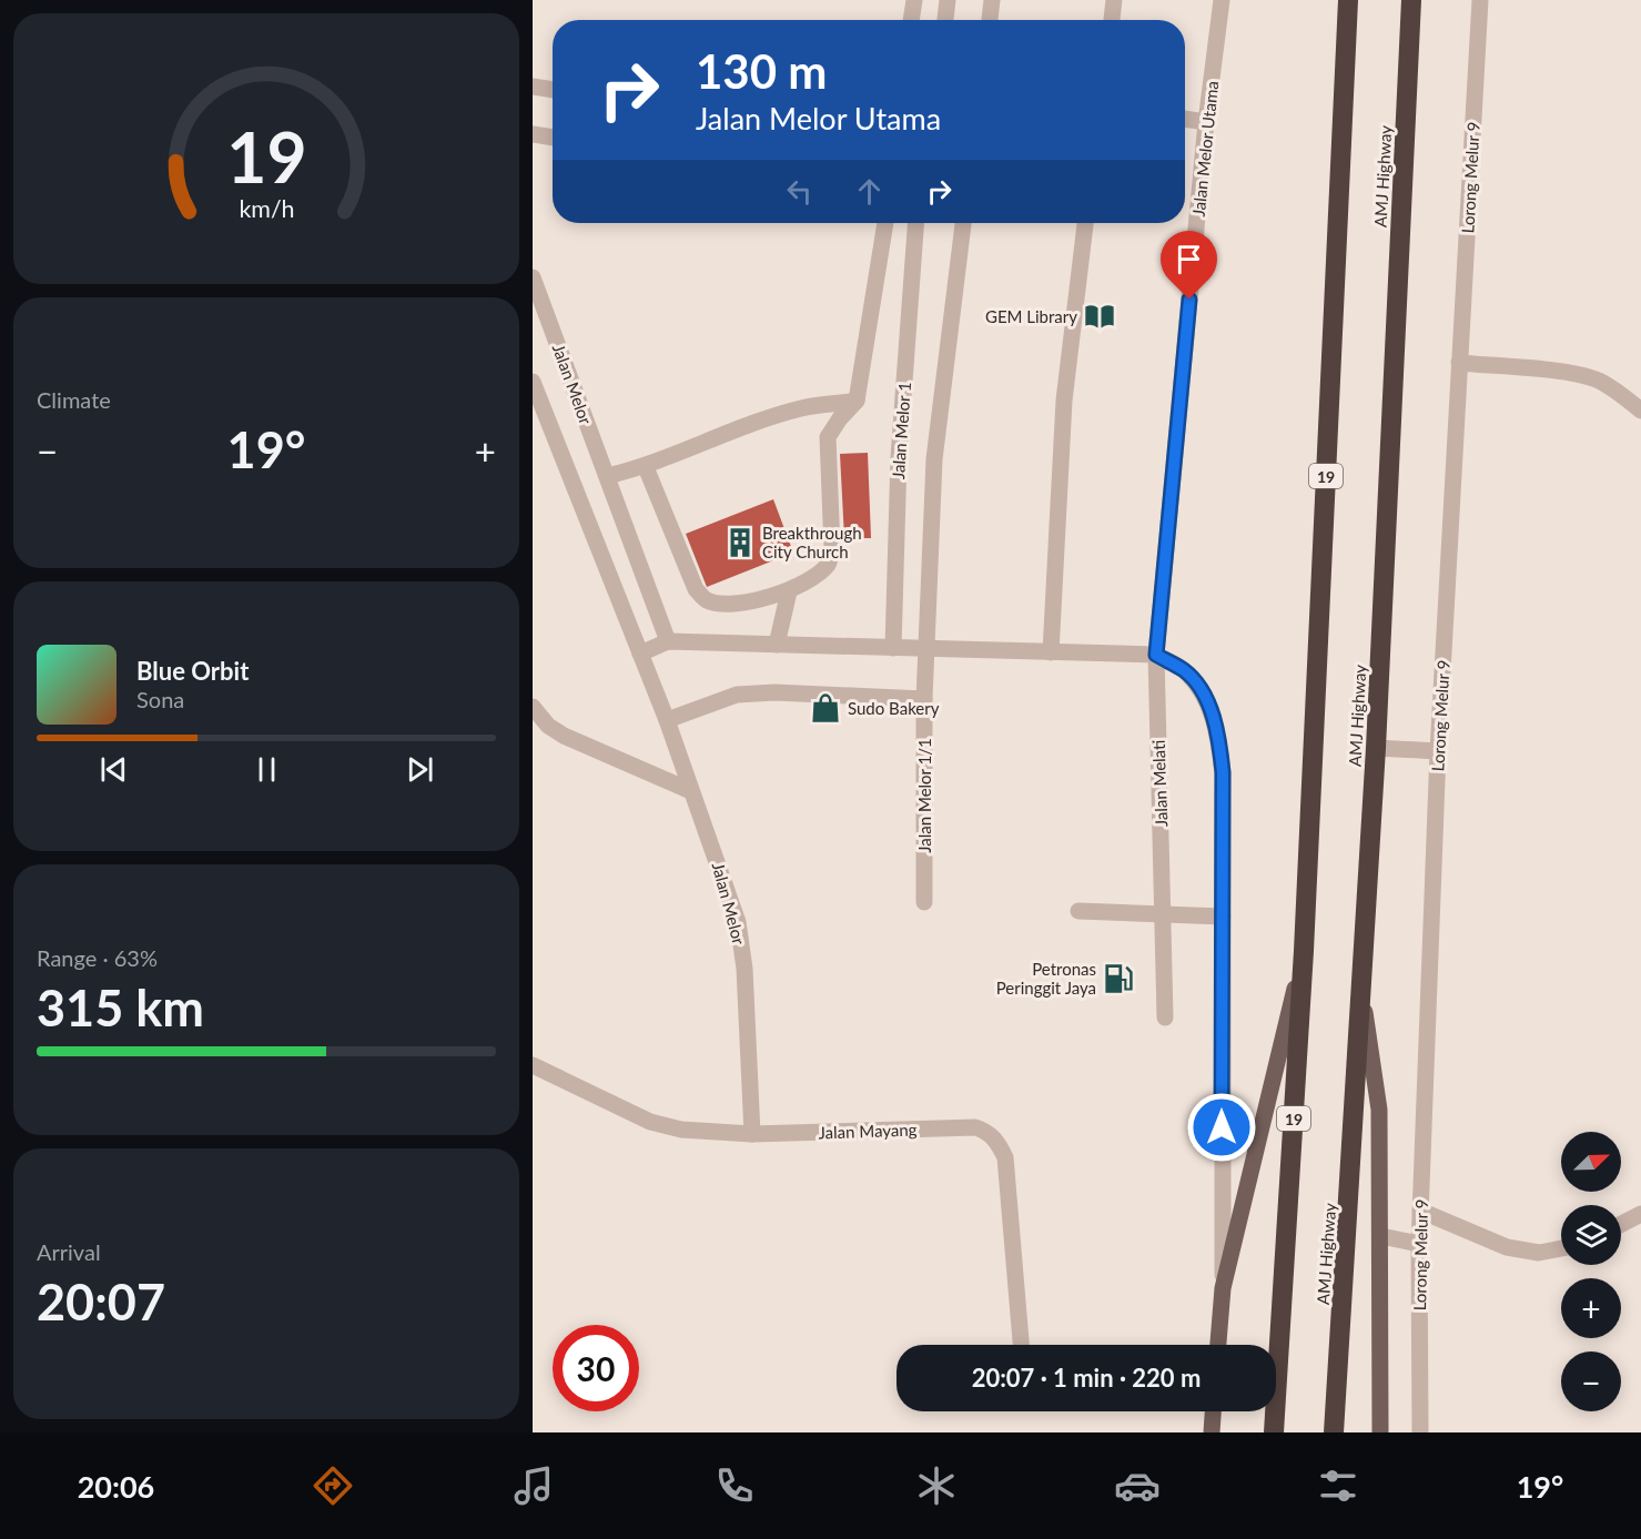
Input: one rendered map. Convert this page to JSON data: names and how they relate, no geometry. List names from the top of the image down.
{
  "streets": {
    "highway": ["AMJ Highway", "19"],
    "street": [
      "Jalan Melor Utama",
      "Lorong Melur 9",
      "Jalan Melor",
      "Jalan Melor 1",
      "Jalan Melati",
      "Jalan Melor 1/1",
      "Jalan Mayang"
    ]
  },
  "crossings": [
    ["Jalan Melor Utama", "Jalan Melati"],
    ["Jalan Melor", "Jalan Mayang"]
  ],
  "places": {
    "library": ["GEM Library"],
    "building": ["Breakthrough City Church"],
    "shop": ["Sudo Bakery"],
    "fuel station": ["Petronas Peringgit Jaya"]
  },
  "north": "top right",
  "page": {
    "turn": ["130 m", "Jalan Melor Utama"],
    "tile": [
      "Climate",
      ["Range · 63%", "315 km"],
      ["Arrival", "20:07"]
    ],
    "heat": ["−", "19°", "+"],
    "song": ["Blue Orbit", "Sona"],
    "map_buttons": ["+", "−"],
    "limit": "30",
    "trip": "20:07 · 1 min · 220 m",
    "tabs": ["20:06", "19°"],
    "gauge": ["19", "km/h"]
  }
}
